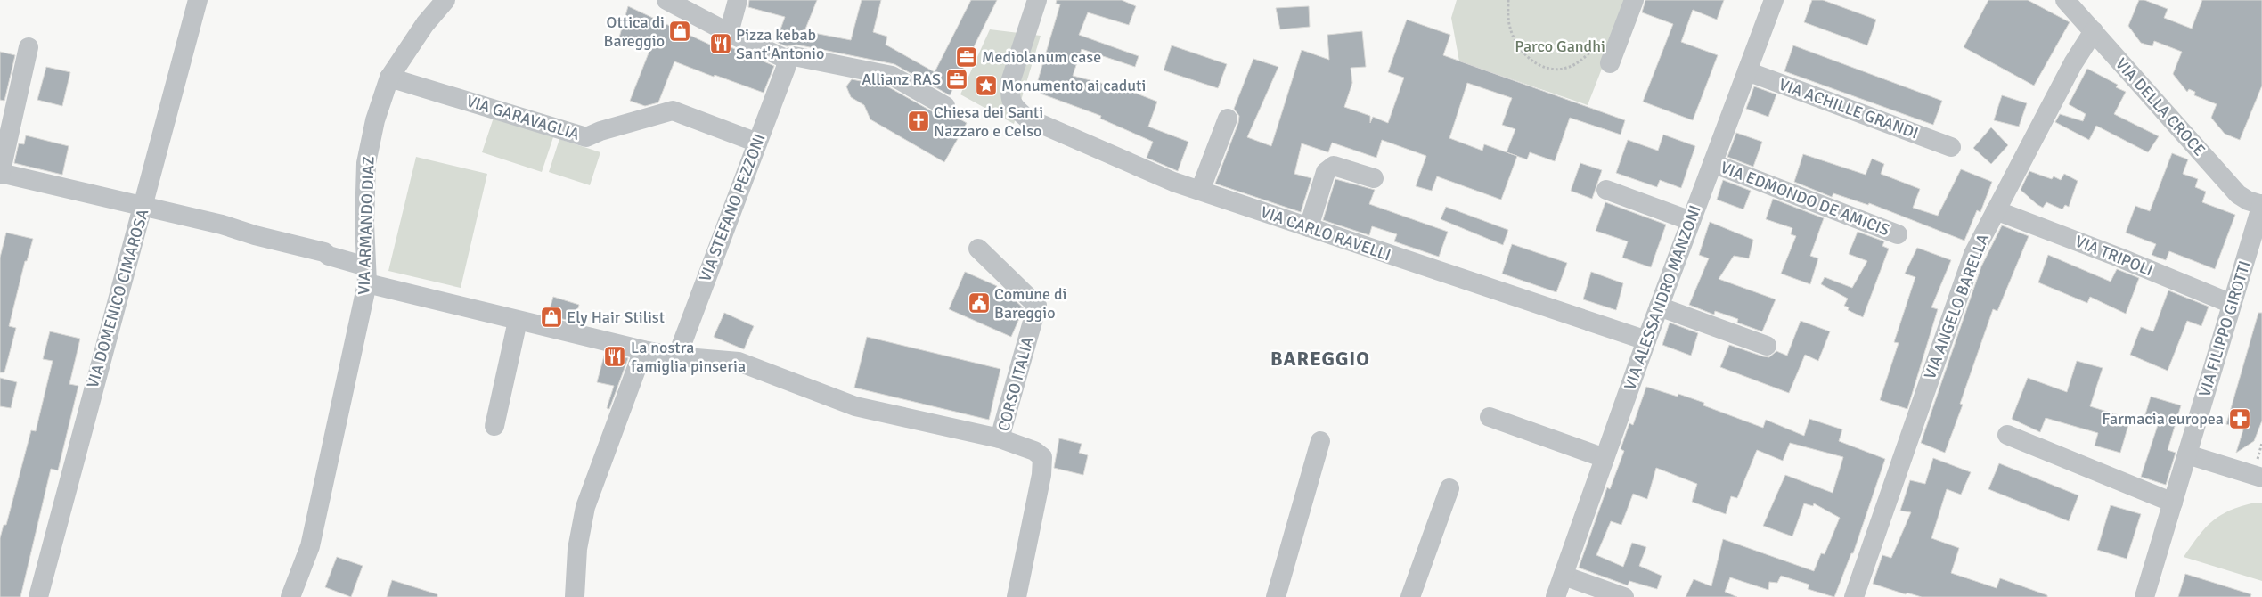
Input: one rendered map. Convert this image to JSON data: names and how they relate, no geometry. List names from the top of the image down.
{
  "streets": {
    "street": [
      "VIA DELLA CROCE",
      "VIA ACHILLE GRANDI",
      "VIA GARAVAGLIA",
      "VIA EDMONDO DE AMICIS",
      "VIA STEFANO PEZZONI",
      "VIA ARMANDO DIAZ",
      "VIA CARLO RAVELLI",
      "VIA TRIPOLI",
      "VIA ALESSANDRO MANZONI",
      "VIA DOMENICO CIMAROSA",
      "VIA ANGELO BARELLA",
      "VIA FILIPPO GIROTTI",
      "CORSO ITALIA"
    ]
  },
  "crossings": [
    ["VIA DELLA CROCE", "VIA ANGELO BARELLA"],
    ["VIA DELLA CROCE", "VIA FILIPPO GIROTTI"],
    ["VIA ACHILLE GRANDI", "VIA ALESSANDRO MANZONI"],
    ["VIA GARAVAGLIA", "VIA STEFANO PEZZONI"],
    ["VIA GARAVAGLIA", "VIA ARMANDO DIAZ"],
    ["VIA EDMONDO DE AMICIS", "VIA ALESSANDRO MANZONI"],
    ["VIA CARLO RAVELLI", "VIA ALESSANDRO MANZONI"],
    ["VIA TRIPOLI", "VIA ANGELO BARELLA"],
    ["VIA TRIPOLI", "VIA FILIPPO GIROTTI"]
  ],
  "districts": ["BAREGGIO"],
  "parks": ["Parco Gandhi"],
  "places": {
    "shop": ["Ottica di Bareggio", "Ely Hair Stilist"],
    "restaurant": ["Pizza kebab Sant'Antonio", "La nostra famiglia pinseria"],
    "office": ["Mediolanum case", "Allianz RAS"],
    "place": ["Monumento ai caduti"],
    "church": ["Chiesa dei Santi Nazzaro e Celso"],
    "public building": ["Comune di Bareggio"],
    "pharmacy": ["Farmacia europea"]
  }
}
